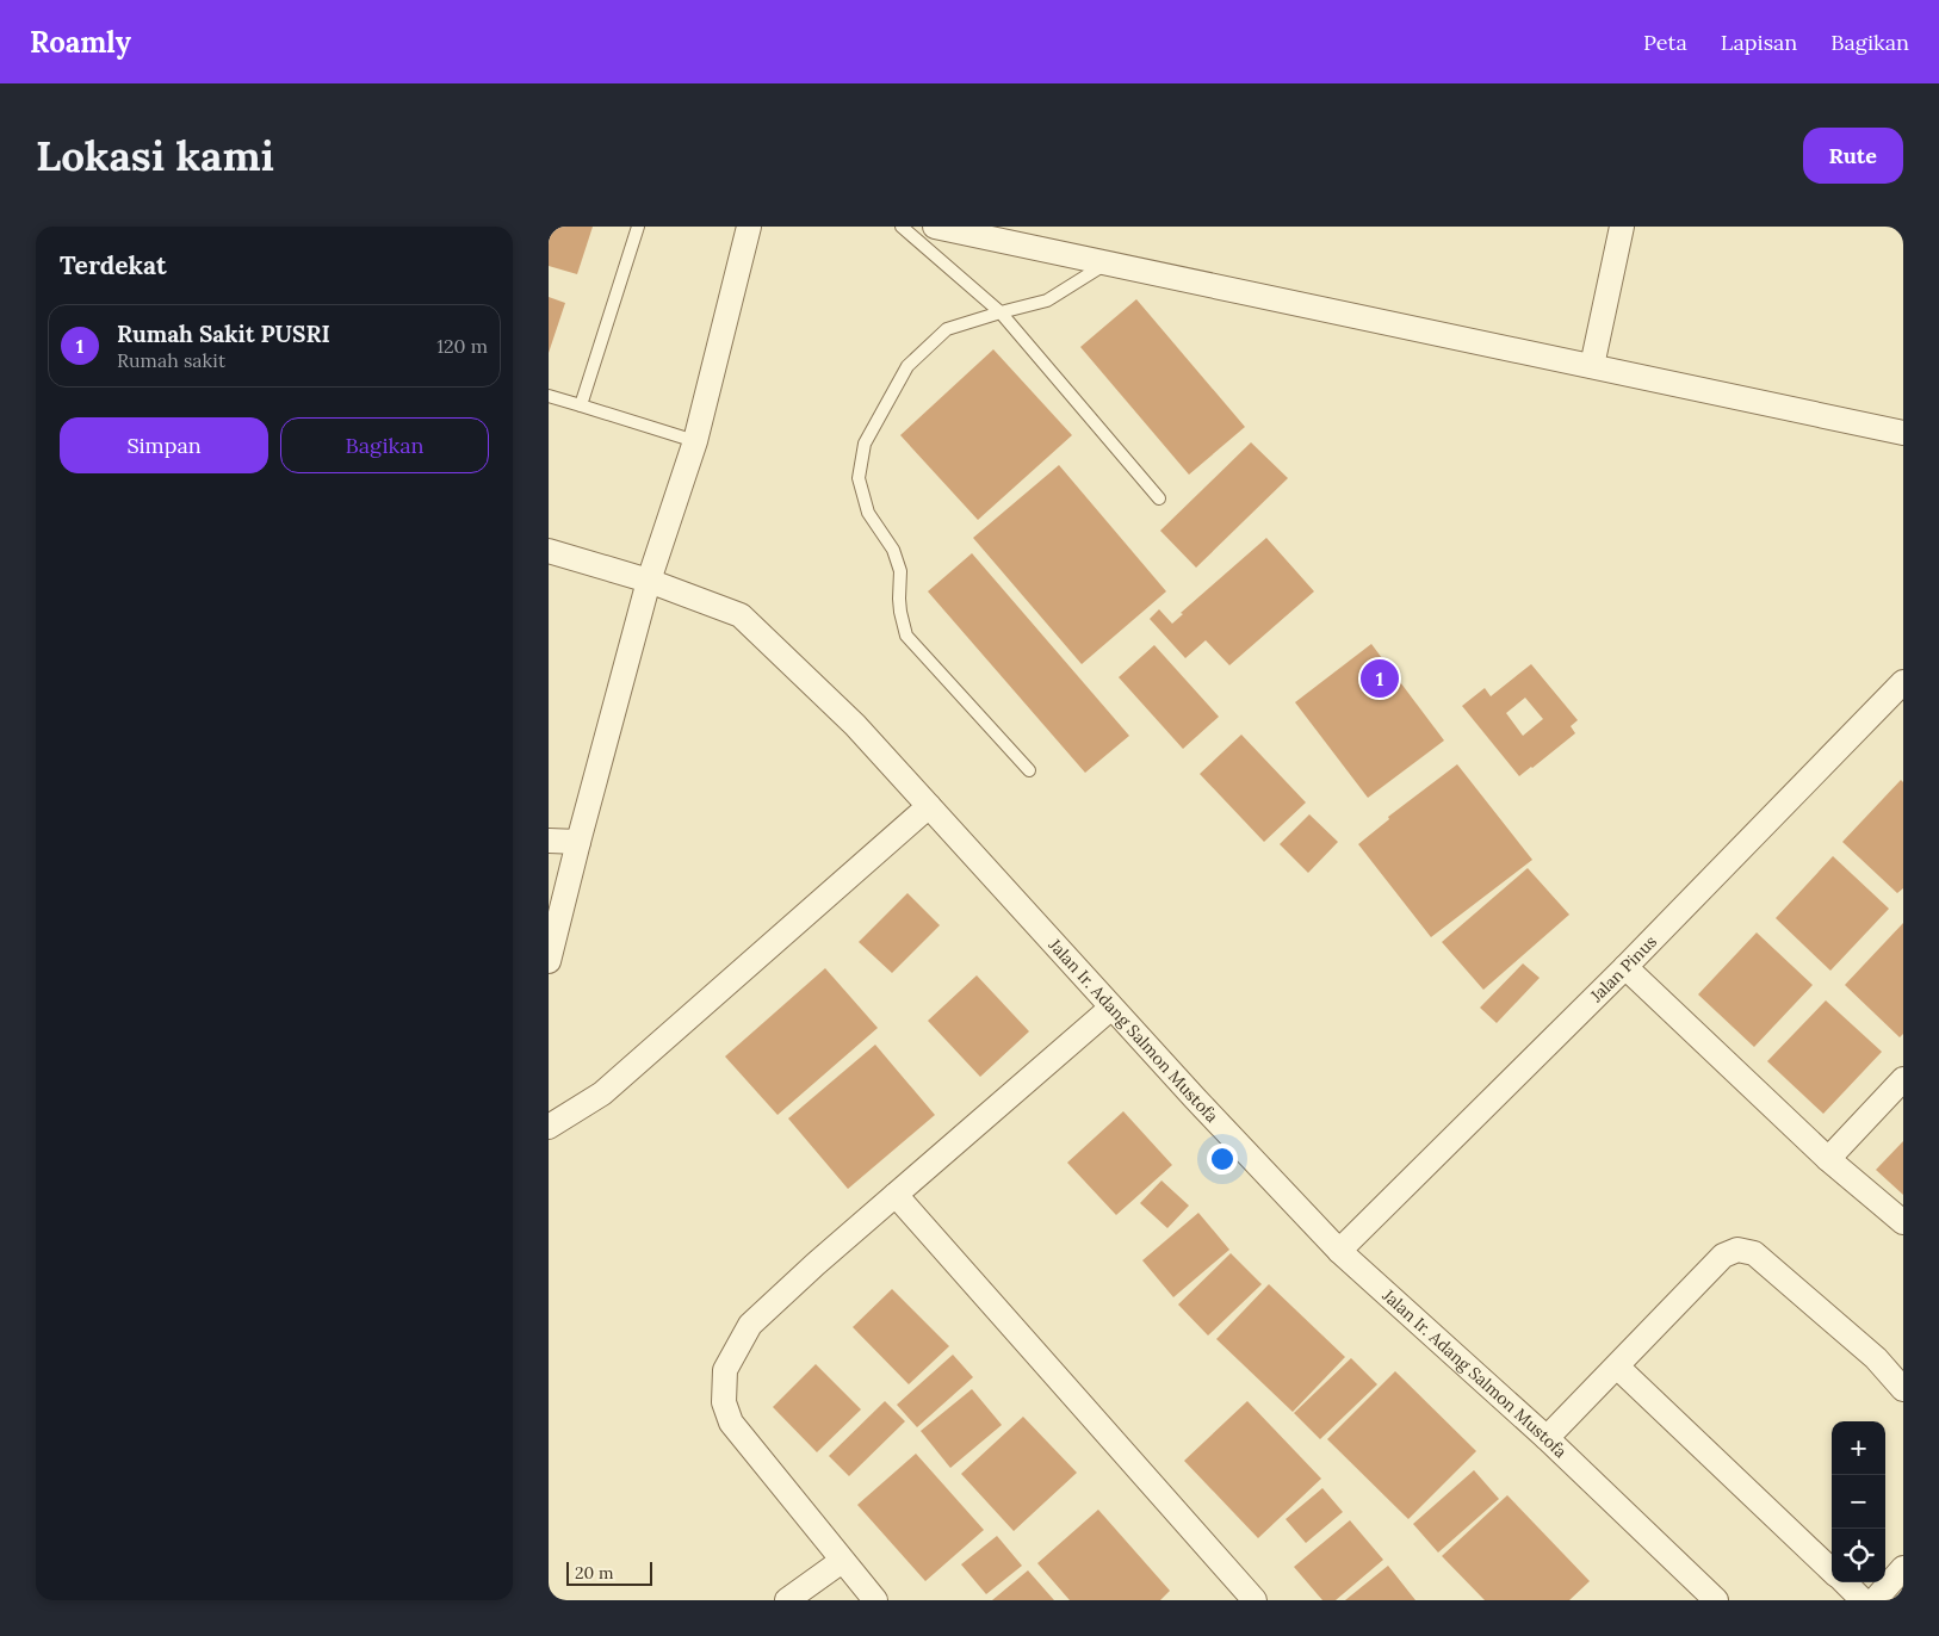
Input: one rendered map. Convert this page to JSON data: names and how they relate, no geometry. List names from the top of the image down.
{
  "streets": {
    "street": ["Jalan Pinus", "Jalan Ir. Adang Salmon Mustofa"]
  },
  "crossings": [
    ["Jalan Pinus", "Jalan Ir. Adang Salmon Mustofa"]
  ],
  "scale_bar": "20 m",
  "page": {
    "header": "Roamly",
    "nav": ["Peta", "Lapisan", "Bagikan"],
    "buttons": [
      "Rute",
      ["Simpan", "Bagikan"]
    ],
    "title": "Lokasi kami",
    "heading": "Terdekat",
    "list": [
      {
        "mark": "1",
        "name": "Rumah Sakit PUSRI",
        "note": "Rumah sakit",
        "value": "120 m"
      }
    ],
    "pins": "1",
    "map_buttons": ["+", "−"],
    "scale": "20 m"
  }
}
